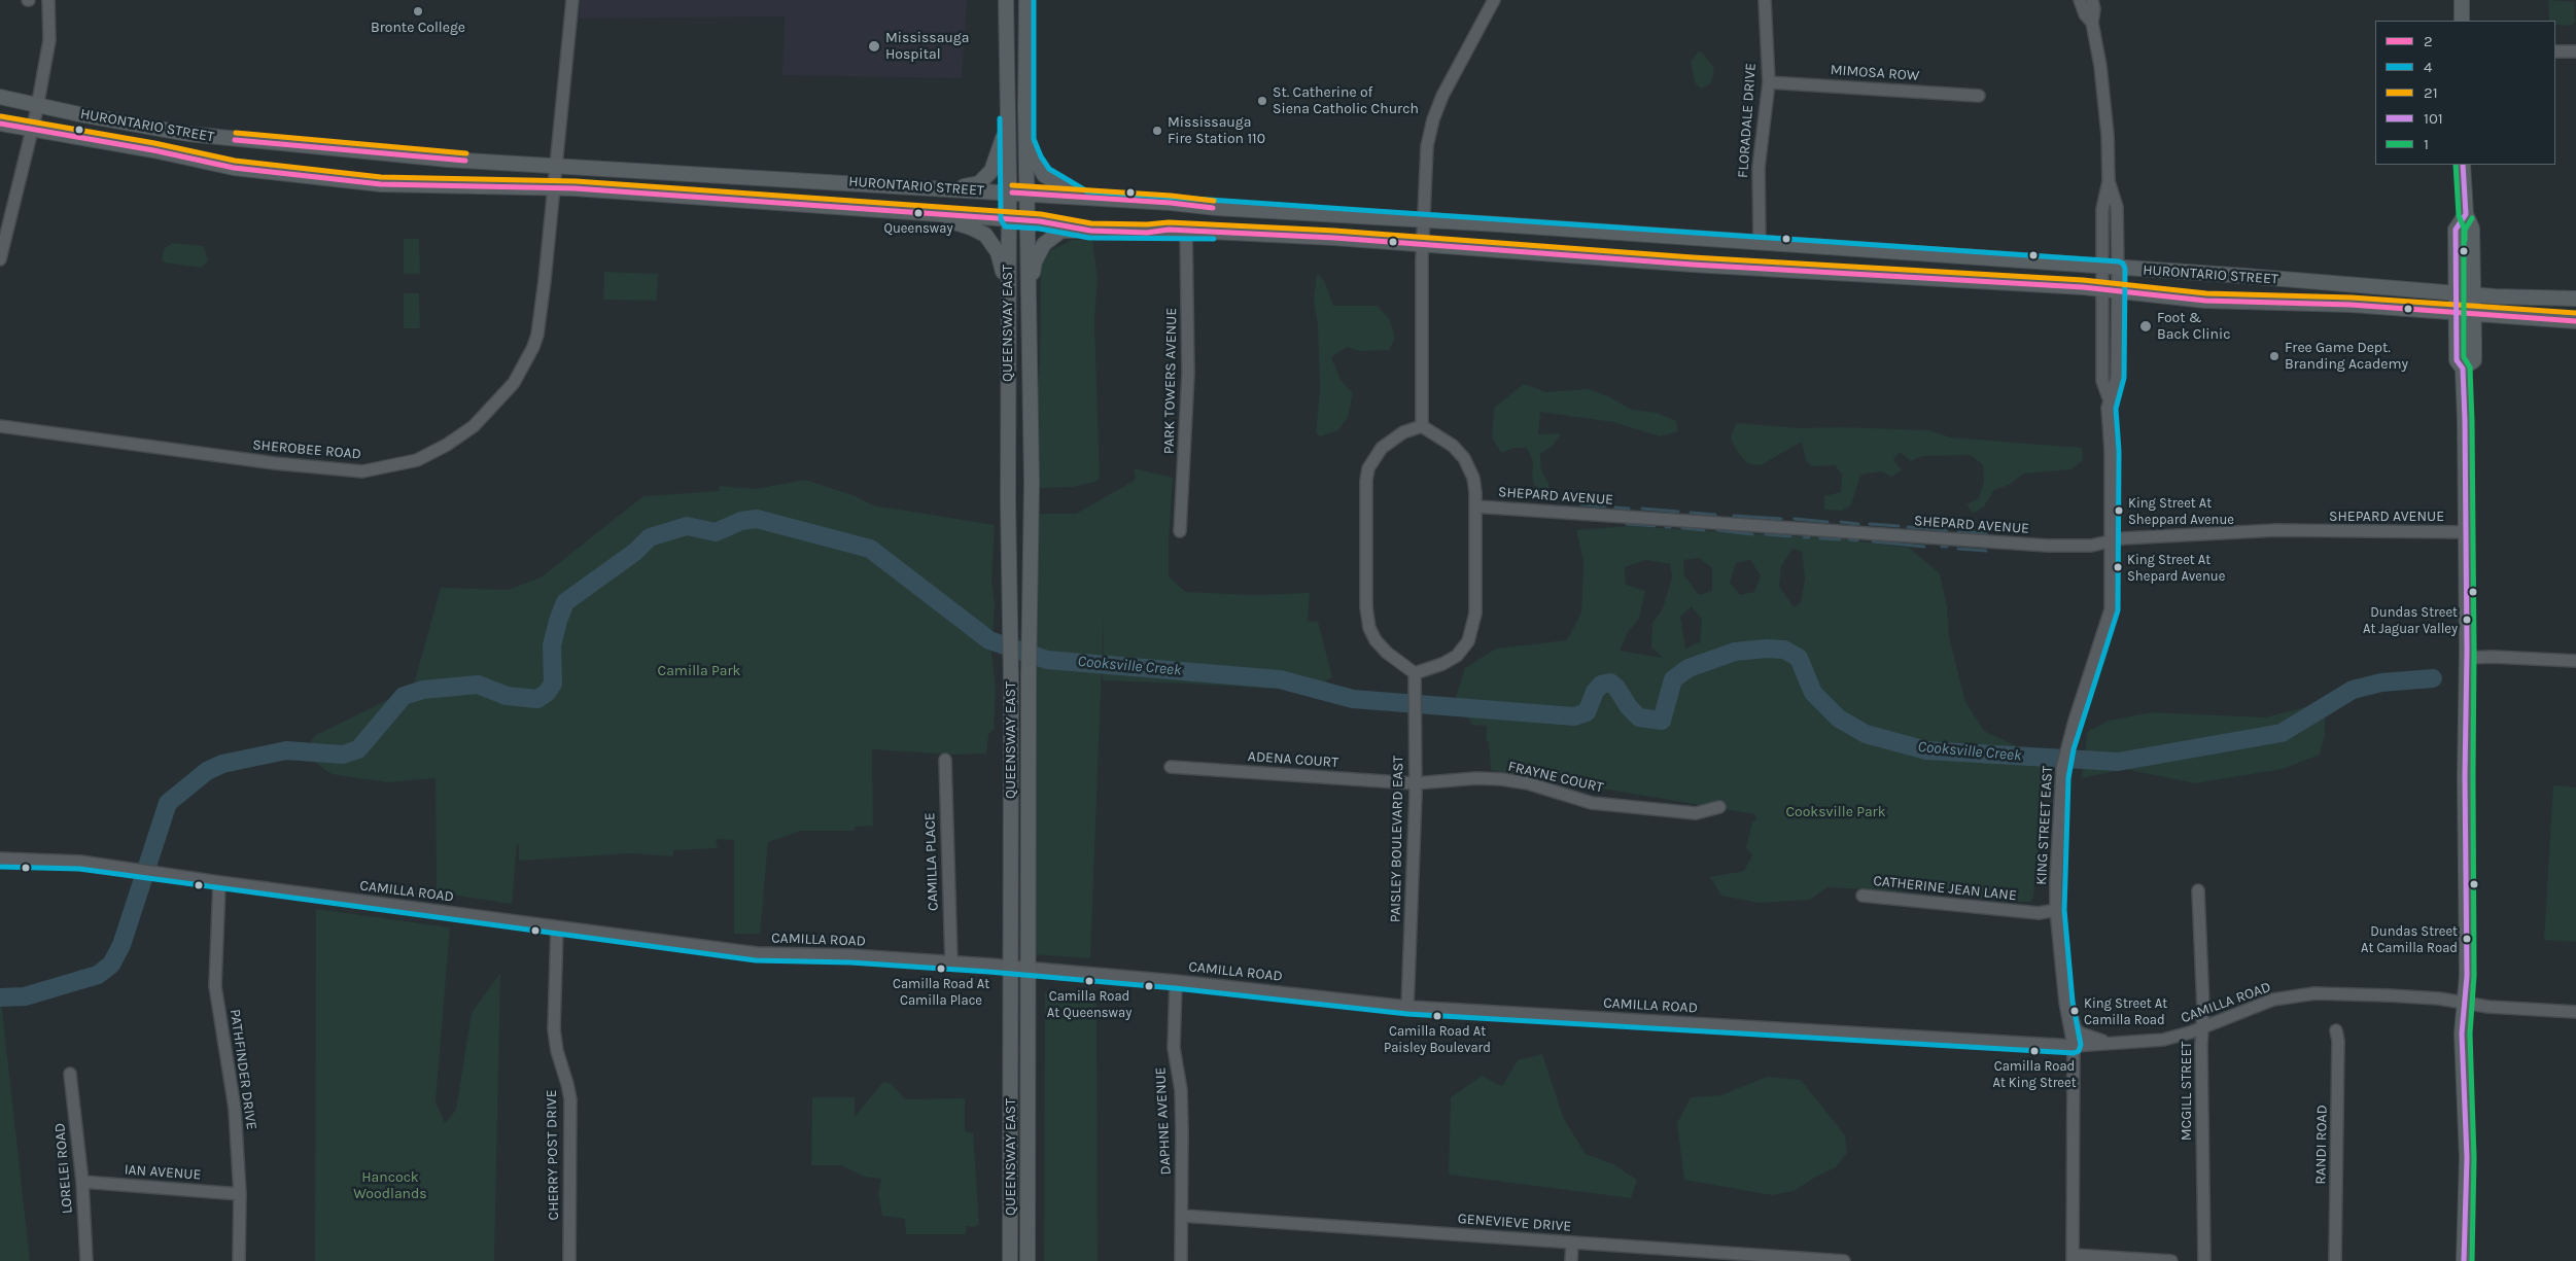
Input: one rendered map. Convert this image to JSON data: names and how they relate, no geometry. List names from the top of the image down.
{
  "streets": {
    "main road": ["HURONTARIO STREET", "QUEENSWAY EAST"],
    "street": [
      "MIMOSA ROW",
      "FLORADALE DRIVE",
      "PARK TOWERS AVENUE",
      "SHEROBEE ROAD",
      "SHEPARD AVENUE",
      "ADENA COURT",
      "FRAYNE COURT",
      "KING STREET EAST",
      "PAISLEY BOULEVARD EAST",
      "CAMILLA PLACE",
      "CATHERINE JEAN LANE",
      "CAMILLA ROAD",
      "PATHFINDER DRIVE",
      "MCGILL STREET",
      "DAPHNE AVENUE",
      "RANDI ROAD",
      "CHERRY POST DRIVE",
      "LORELEI ROAD",
      "IAN AVENUE",
      "GENEVIEVE DRIVE"
    ]
  },
  "crossings": [
    ["MIMOSA ROW", "FLORADALE DRIVE"],
    ["FLORADALE DRIVE", "HURONTARIO STREET"],
    ["HURONTARIO STREET", "QUEENSWAY EAST"],
    ["HURONTARIO STREET", "PARK TOWERS AVENUE"],
    ["HURONTARIO STREET", "SHEROBEE ROAD"],
    ["HURONTARIO STREET", "KING STREET EAST"],
    ["QUEENSWAY EAST", "CAMILLA ROAD"],
    ["SHEPARD AVENUE", "KING STREET EAST"],
    ["ADENA COURT", "FRAYNE COURT"],
    ["ADENA COURT", "PAISLEY BOULEVARD EAST"],
    ["FRAYNE COURT", "PAISLEY BOULEVARD EAST"],
    ["KING STREET EAST", "CATHERINE JEAN LANE"],
    ["KING STREET EAST", "CAMILLA ROAD"],
    ["PAISLEY BOULEVARD EAST", "CAMILLA ROAD"],
    ["CAMILLA PLACE", "CAMILLA ROAD"],
    ["CAMILLA ROAD", "PATHFINDER DRIVE"],
    ["CAMILLA ROAD", "MCGILL STREET"],
    ["CAMILLA ROAD", "DAPHNE AVENUE"],
    ["CAMILLA ROAD", "CHERRY POST DRIVE"],
    ["PATHFINDER DRIVE", "IAN AVENUE"],
    ["DAPHNE AVENUE", "GENEVIEVE DRIVE"],
    ["LORELEI ROAD", "IAN AVENUE"]
  ],
  "water": ["Cooksville Creek"],
  "parks": ["Camilla Park", "Cooksville Park", "Hancock Woodlands"],
  "places": [
    "Bronte College",
    "Mississauga Hospital",
    "St. Catherine of Siena Catholic Church",
    "Mississauga Fire Station 110",
    "Queensway",
    "Foot & Back Clinic",
    "Free Game Dept. Branding Academy",
    "King Street At Sheppard Avenue",
    "King Street At Shepard Avenue",
    "Dundas Street At Jaguar Valley",
    "Dundas Street At Camilla Road",
    "Camilla Road At Camilla Place",
    "Camilla Road At Queensway",
    "King Street At Camilla Road",
    "Camilla Road At Paisley Boulevard",
    "Camilla Road At King Street"
  ],
  "lines": [
    "transit line 4",
    "transit line 21",
    "transit line 2",
    "transit line 101",
    "transit line 1"
  ],
  "legend": [
    "2",
    "4",
    "21",
    "101",
    "1"
  ]
}
